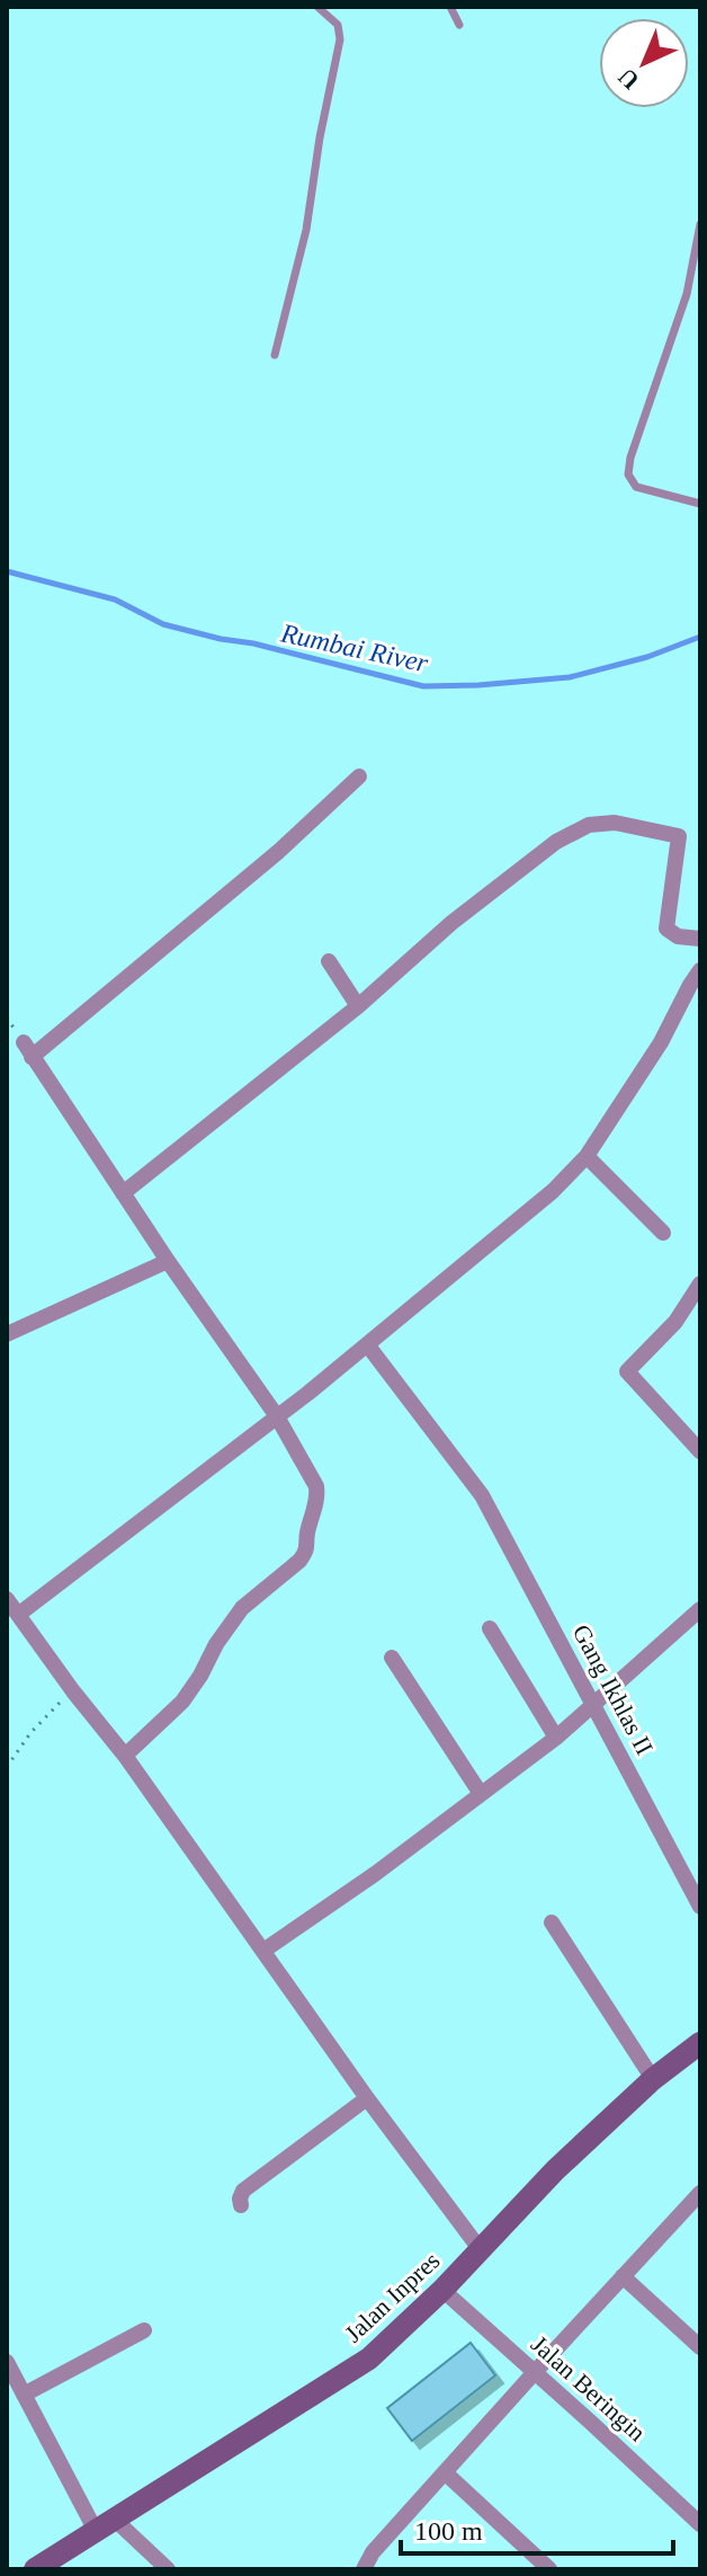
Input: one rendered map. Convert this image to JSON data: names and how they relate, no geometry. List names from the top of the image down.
{
  "streets": {
    "main road": ["Jalan Inpres"],
    "street": ["Gang Ikhlas II", "Jalan Beringin"]
  },
  "crossings": [
    ["Jalan Inpres", "Jalan Beringin"]
  ],
  "water": ["Rumbai River"],
  "scale_bar": "100 m",
  "north": "bottom left"
}
